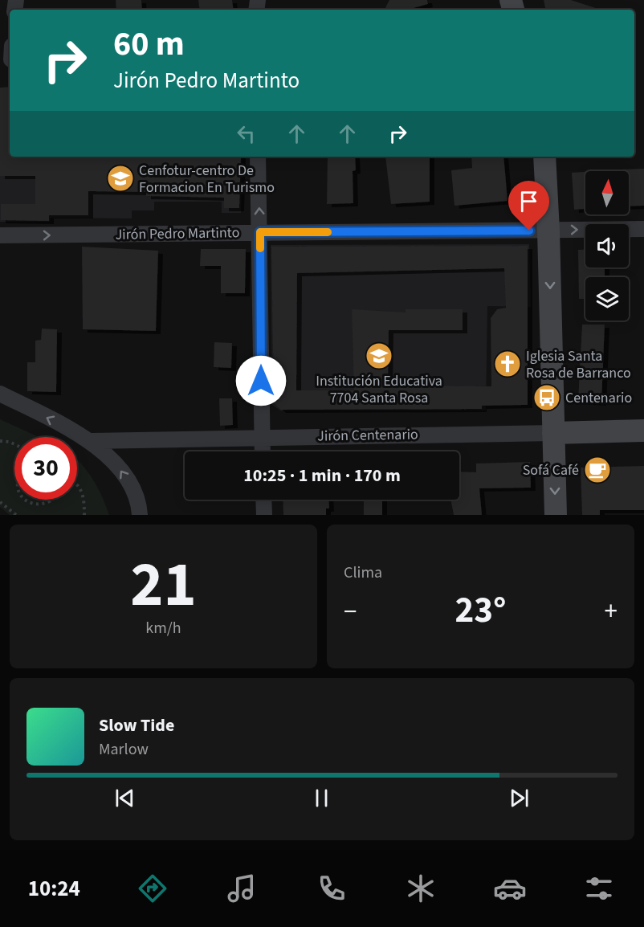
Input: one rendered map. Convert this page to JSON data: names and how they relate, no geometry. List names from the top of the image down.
{
  "streets": {
    "main road": ["Jirón Centenario"],
    "street": ["Jirón Pedro Martinto"]
  },
  "one_way": ["Jirón Pedro Martinto"],
  "places": {
    "school or university": ["Cenfotur-centro De Formacion En Turismo", "Institución Educativa 7704 Santa Rosa"],
    "church": ["Iglesia Santa Rosa de Barranco"],
    "bus stop": ["Centenario"],
    "cafe": ["Sofá Café"]
  },
  "north": "top",
  "page": {
    "turn": ["60 m", "Jirón Pedro Martinto"],
    "limit": "30",
    "trip": "10:25 · 1 min · 170 m",
    "tile": [
      ["21", "km/h"],
      "Clima"
    ],
    "heat": ["−", "23°", "+"],
    "song": ["Slow Tide", "Marlow"],
    "tabs": "10:24"
  }
}
